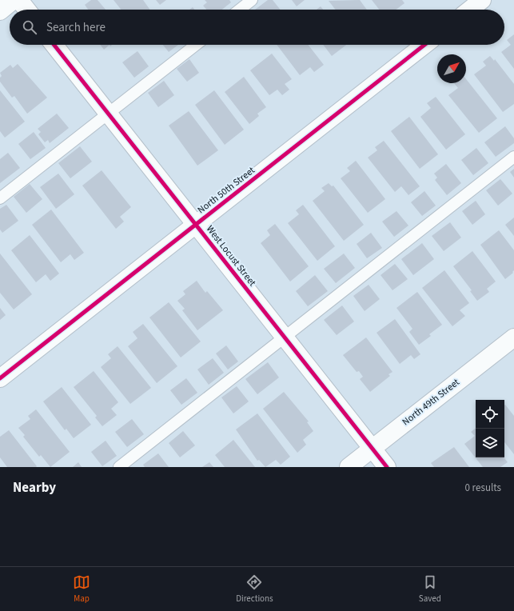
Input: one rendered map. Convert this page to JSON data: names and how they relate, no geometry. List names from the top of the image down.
{
  "streets": {
    "street": ["North 50th Street", "West Locust Street", "North 49th Street"]
  },
  "crossings": [
    ["North 50th Street", "West Locust Street"],
    ["West Locust Street", "North 49th Street"]
  ],
  "north": "top right",
  "page": {
    "search": "Search here",
    "heading": ["Nearby", "0 results"],
    "nav": ["Map", "Directions", "Saved"]
  }
}
